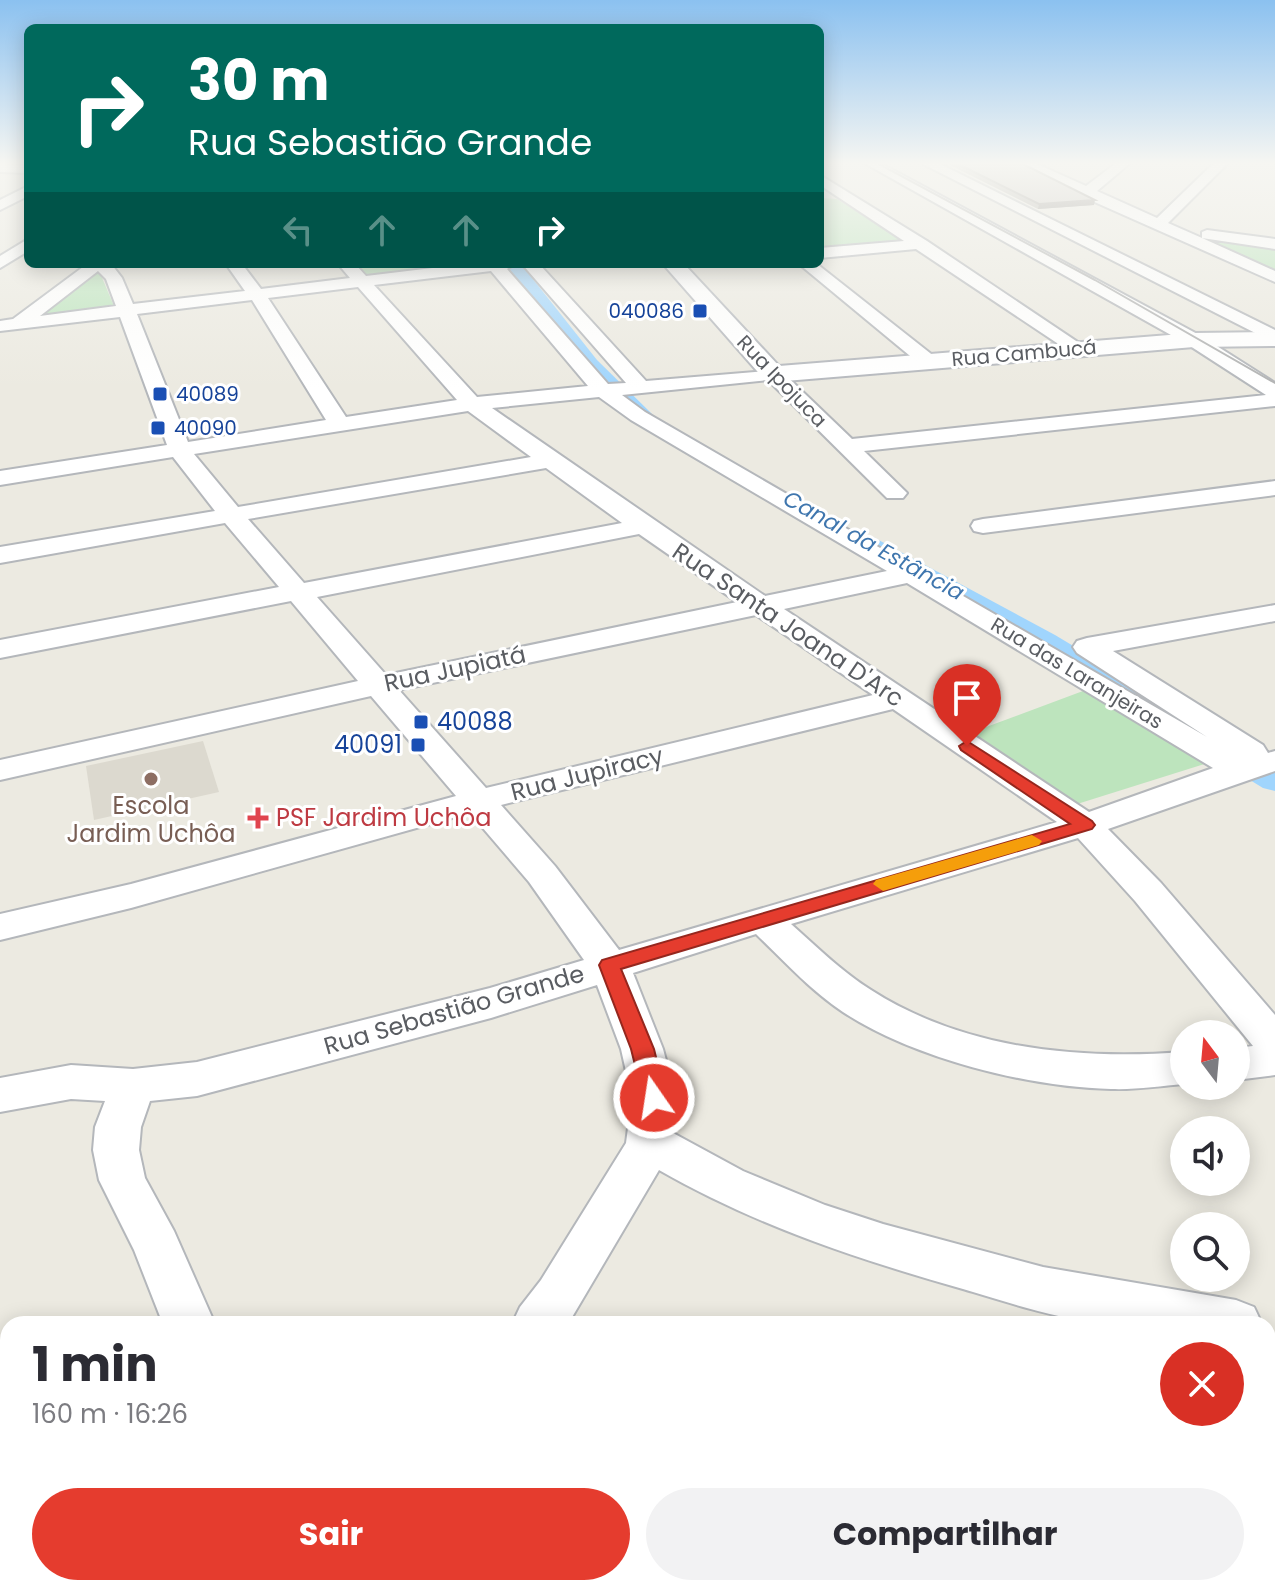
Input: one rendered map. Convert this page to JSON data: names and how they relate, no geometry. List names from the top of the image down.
{
  "streets": {
    "main road": ["Rua Cambucá", "Rua Ipojuca"],
    "street": [
      "Rua Santa Joana D'Arc",
      "Rua Jupiatá",
      "Rua das Laranjeiras",
      "Rua Jupiracy",
      "Rua Sebastião Grande"
    ]
  },
  "crossings": [
    ["Rua Cambucá", "Rua Ipojuca"],
    ["Rua Santa Joana D'Arc", "Rua Jupiatá"],
    ["Rua Santa Joana D'Arc", "Rua Jupiracy"],
    ["Rua Santa Joana D'Arc", "Rua Sebastião Grande"],
    ["Rua Jupiatá", "Rua das Laranjeiras"],
    ["Rua das Laranjeiras", "Rua Sebastião Grande"]
  ],
  "water": ["Canal da Estância"],
  "places": {
    "transit": [
      "040086",
      "40089",
      "40090",
      "40088",
      "40091"
    ],
    "other": ["Escola Jardim Uchôa"],
    "health": ["PSF Jardim Uchôa"]
  },
  "north": "top",
  "page": {
    "turn": ["30 m", "Rua Sebastião Grande"],
    "heading": ["1 min", "160 m · 16:26"],
    "buttons": ["Sair", "Compartilhar"]
  }
}
